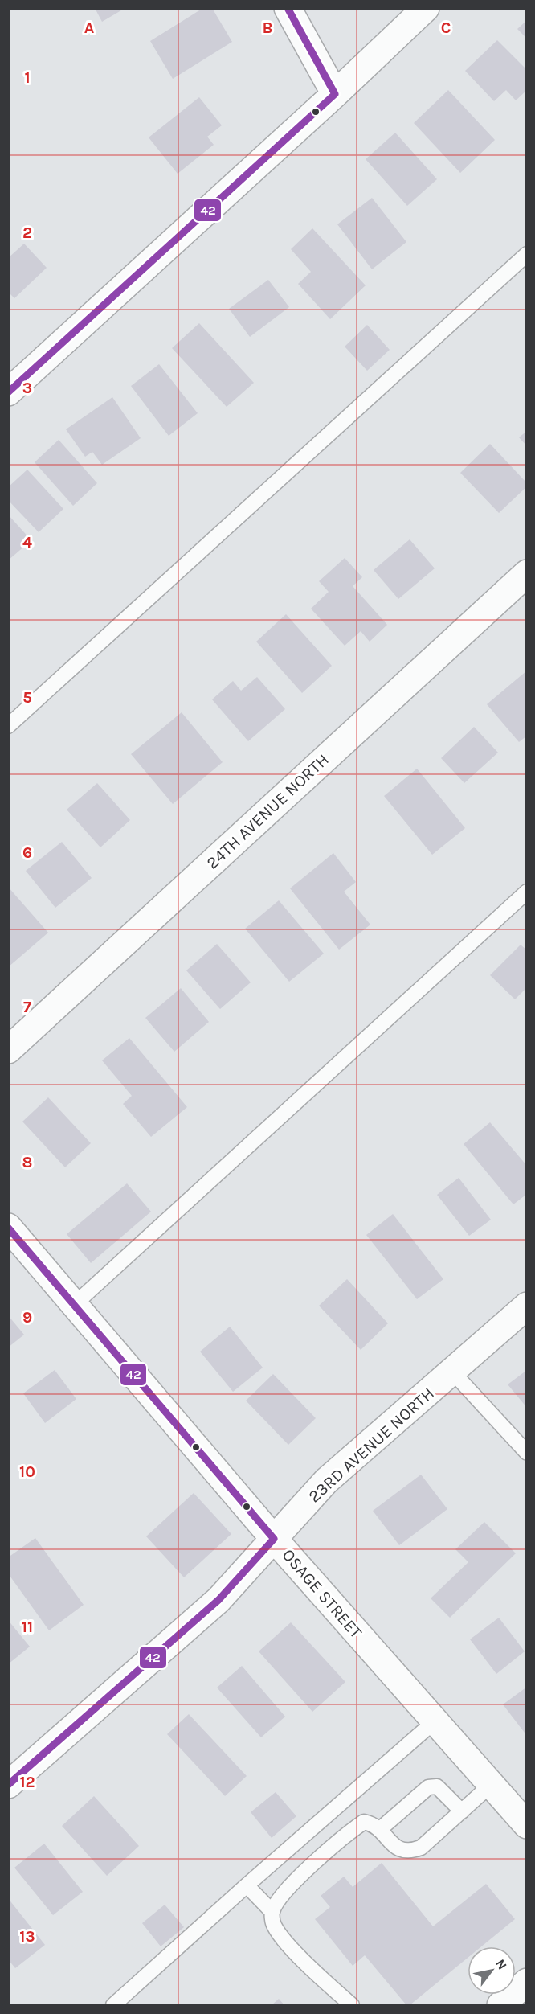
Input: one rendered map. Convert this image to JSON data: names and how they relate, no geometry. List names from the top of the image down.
{
  "streets": {
    "street": ["24TH AVENUE NORTH", "23RD AVENUE NORTH", "OSAGE STREET"]
  },
  "crossings": [
    ["23RD AVENUE NORTH", "OSAGE STREET"]
  ],
  "lines": ["transit line 42"],
  "north": "top right",
  "grid": {
    "columns": ["A", "B", "C"],
    "rows": [
      "1",
      "2",
      "3",
      "4",
      "5",
      "6",
      "7",
      "8",
      "9",
      "10",
      "11",
      "12",
      "13"
    ]
  }
}
